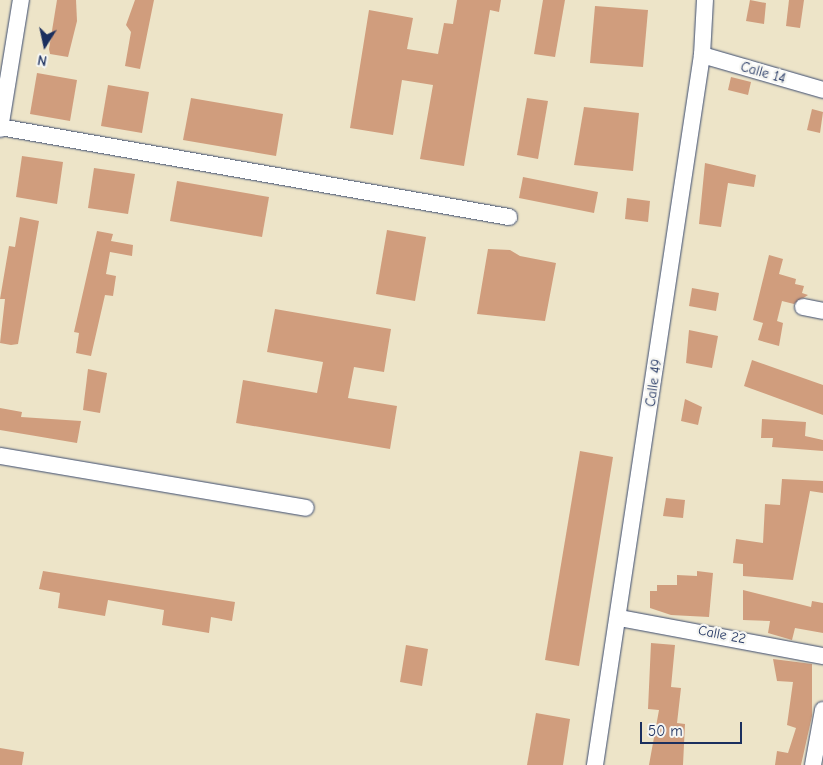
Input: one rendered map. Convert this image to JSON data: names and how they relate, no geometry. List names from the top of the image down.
{
  "streets": {
    "street": ["Calle 14", "Calle 49", "Calle 22"]
  },
  "crossings": [
    ["Calle 14", "Calle 49"],
    ["Calle 49", "Calle 22"]
  ],
  "scale_bar": "50 m",
  "north": "bottom"
}
